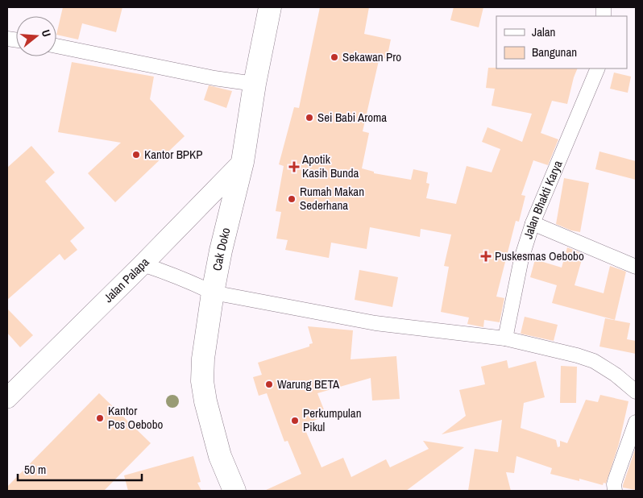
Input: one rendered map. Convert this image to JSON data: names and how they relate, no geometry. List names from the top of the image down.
{
  "streets": {
    "main road": ["Cak Doko", "Jalan Palapa"],
    "street": ["Jalan Bhakti Karya"]
  },
  "crossings": [
    ["Cak Doko", "Jalan Palapa"]
  ],
  "places": {
    "other": [
      "Sekawan Pro",
      "Sei Babi Aroma",
      "Kantor BPKP",
      "Rumah Makan Sederhana",
      "Warung BETA",
      "Kantor Pos Oebobo",
      "Perkumpulan Pikul"
    ],
    "health": ["Apotik Kasih Bunda", "Puskesmas Oebobo"]
  },
  "legend": ["Jalan", "Bangunan"],
  "scale_bar": "50 m",
  "north": "right"
}
